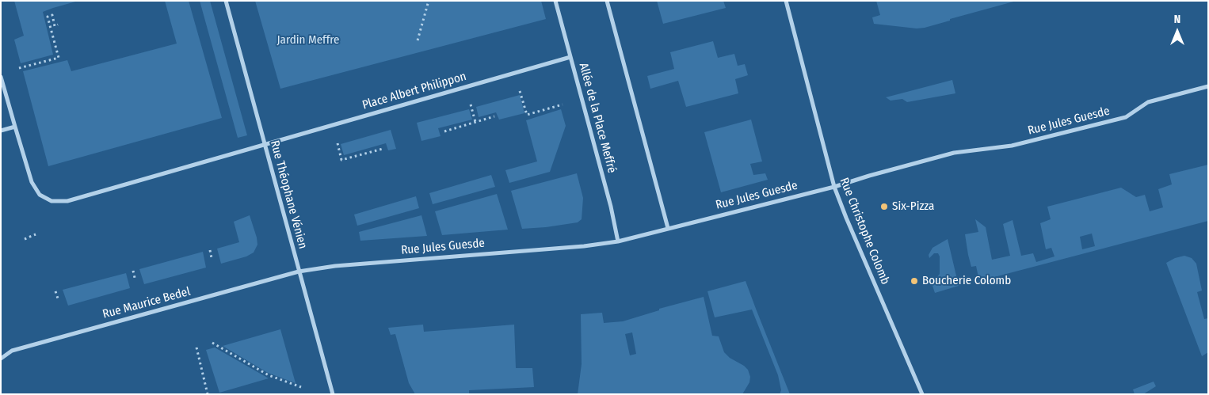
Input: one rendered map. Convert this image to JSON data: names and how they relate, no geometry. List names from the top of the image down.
{
  "streets": {
    "street": [
      "Place Albert Philippon",
      "Allée de la Place Meffré",
      "Rue Jules Guesde",
      "Rue Théophane Vénien",
      "Rue Christophe Colomb",
      "Rue Maurice Bedel"
    ]
  },
  "crossings": [
    ["Place Albert Philippon", "Allée de la Place Meffré"],
    ["Place Albert Philippon", "Rue Théophane Vénien"],
    ["Allée de la Place Meffré", "Rue Jules Guesde"],
    ["Rue Jules Guesde", "Rue Théophane Vénien"],
    ["Rue Jules Guesde", "Rue Christophe Colomb"],
    ["Rue Jules Guesde", "Rue Maurice Bedel"],
    ["Rue Théophane Vénien", "Rue Maurice Bedel"]
  ],
  "parks": ["Jardin Meffre"],
  "places": ["Six-Pizza", "Boucherie Colomb"],
  "north": "top"
}
